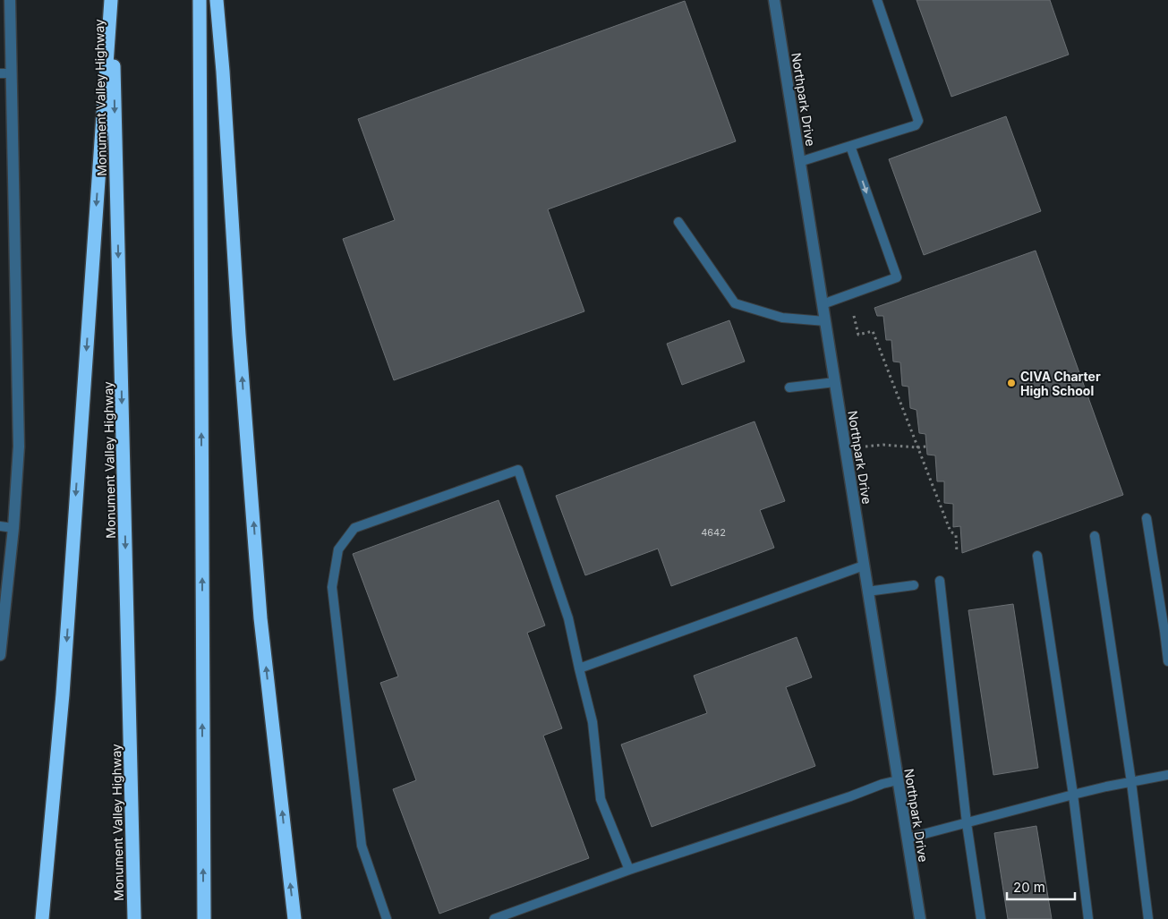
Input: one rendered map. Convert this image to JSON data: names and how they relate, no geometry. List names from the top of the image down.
{
  "streets": {
    "highway": ["Monument Valley Highway"],
    "street": ["Northpark Drive"]
  },
  "places": ["CIVA Charter High School"],
  "house_numbers": ["4642"],
  "scale_bar": "20 m"
}
